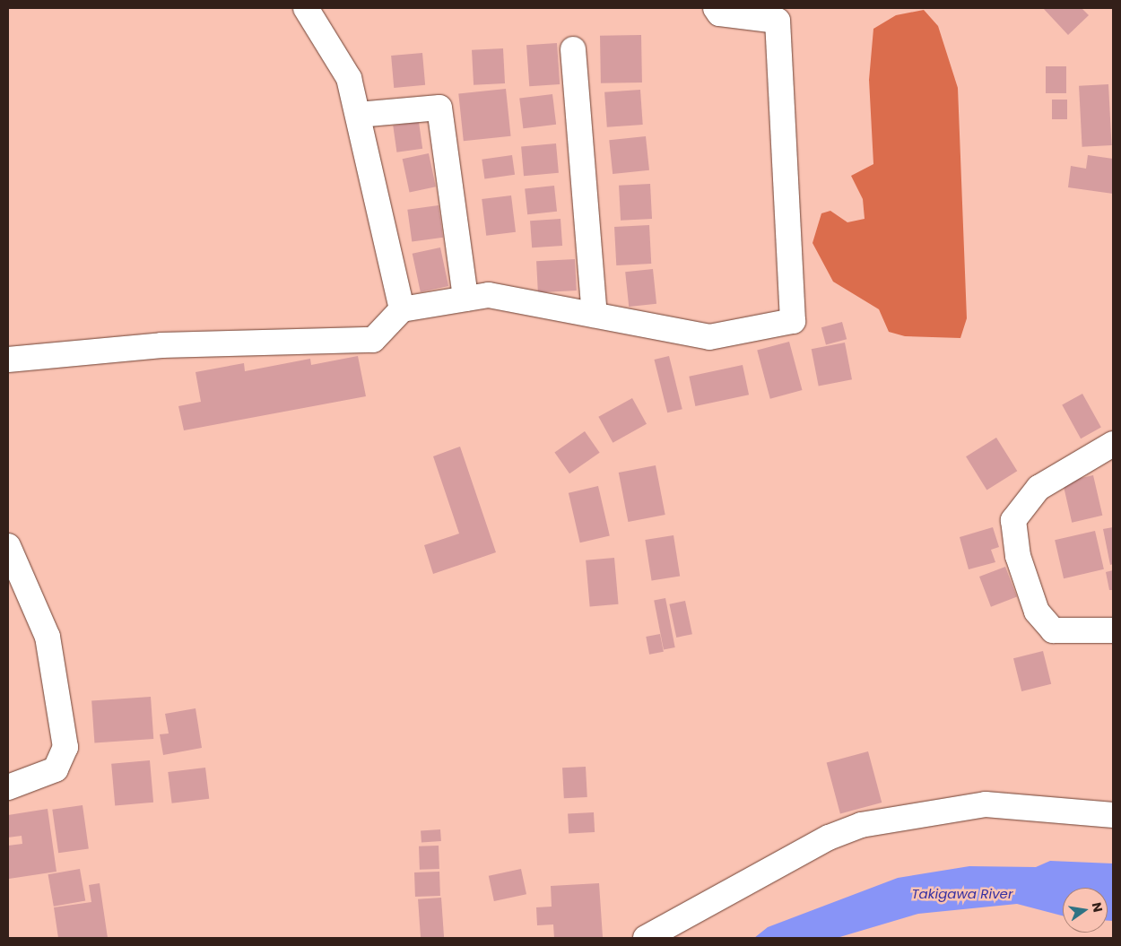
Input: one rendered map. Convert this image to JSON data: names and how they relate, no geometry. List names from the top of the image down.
{
  "water": ["Takigawa River"],
  "north": "right"
}
